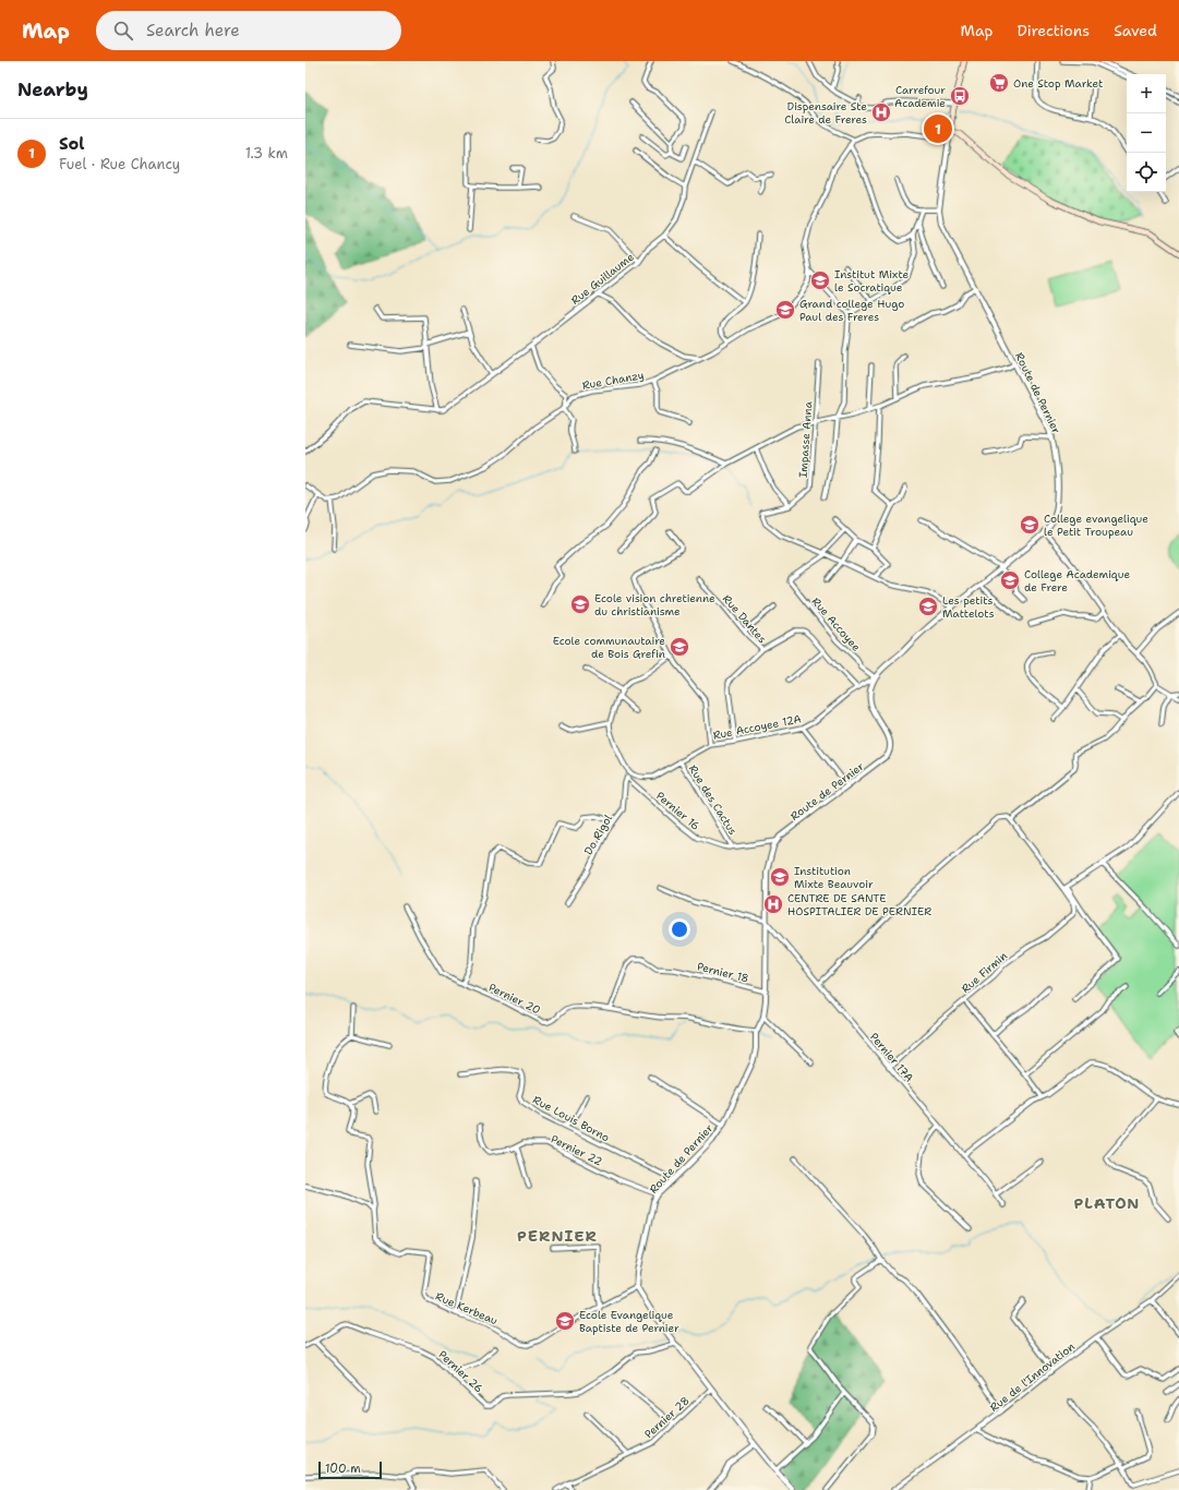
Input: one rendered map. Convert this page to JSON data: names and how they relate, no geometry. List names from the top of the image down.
{
  "streets": {
    "street": [
      "Rue Guillaume",
      "Rue Chanzy",
      "Route de Pernier",
      "Impasse Anna",
      "Rue Dantes",
      "Rue Accoyee",
      "Rue Accoyee 12A",
      "Rue des Cactus",
      "Pernier 16",
      "Do Rigol",
      "Pernier 18",
      "Rue Firmin",
      "Pernier 20",
      "Pernier 17A",
      "Rue Louis Borno",
      "Pernier 22",
      "Rue Kerbeau",
      "Pernier 26",
      "Rue de l'Innovation",
      "Pernier 28"
    ]
  },
  "crossings": [
    ["Route de Pernier", "Rue Accoyee"],
    ["Route de Pernier", "Rue Accoyee 12A"],
    ["Route de Pernier", "Pernier 16"],
    ["Route de Pernier", "Pernier 18"],
    ["Route de Pernier", "Pernier 20"],
    ["Route de Pernier", "Pernier 17A"],
    ["Route de Pernier", "Rue Louis Borno"],
    ["Route de Pernier", "Pernier 22"],
    ["Route de Pernier", "Rue Kerbeau"],
    ["Impasse Anna", "Rue Accoyee"],
    ["Rue Dantes", "Rue Accoyee 12A"],
    ["Rue Accoyee", "Rue Accoyee 12A"],
    ["Rue Accoyee 12A", "Rue des Cactus"],
    ["Rue Accoyee 12A", "Do Rigol"],
    ["Rue des Cactus", "Pernier 16"],
    ["Rue des Cactus", "Do Rigol"],
    ["Pernier 16", "Do Rigol"],
    ["Pernier 18", "Pernier 20"],
    ["Rue Firmin", "Pernier 17A"]
  ],
  "districts": ["PLATON", "PERNIER"],
  "places": {
    "supermarket": ["One Stop Market"],
    "bus stop": ["Carrefour Academie"],
    "hospital": ["Dispensaire Ste Claire de Freres", "CENTRE DE SANTE HOSPITALIER DE PERNIER"],
    "school or university": [
      "Institut Mixte le Socratique",
      "Grand college Hugo Paul des Freres",
      "College evangelique le Petit Troupeau",
      "College Academique de Frere",
      "Ecole vision chretienne du christianisme",
      "Les petits Mattelots",
      "Ecole communautaire de Bois Grefin",
      "Institution Mixte Beauvoir",
      "Ecole Evangelique Baptiste de Pernier"
    ]
  },
  "scale_bar": "100 m",
  "page": {
    "header": "Map",
    "search": "Search here",
    "nav": ["Map", "Directions", "Saved"],
    "heading": "Nearby",
    "map_buttons": ["+", "−"],
    "pins": "1",
    "list": [
      {
        "mark": "1",
        "name": "Sol",
        "note": "Fuel · Rue Chancy",
        "value": "1.3 km"
      }
    ],
    "scale": "100 m"
  }
}
